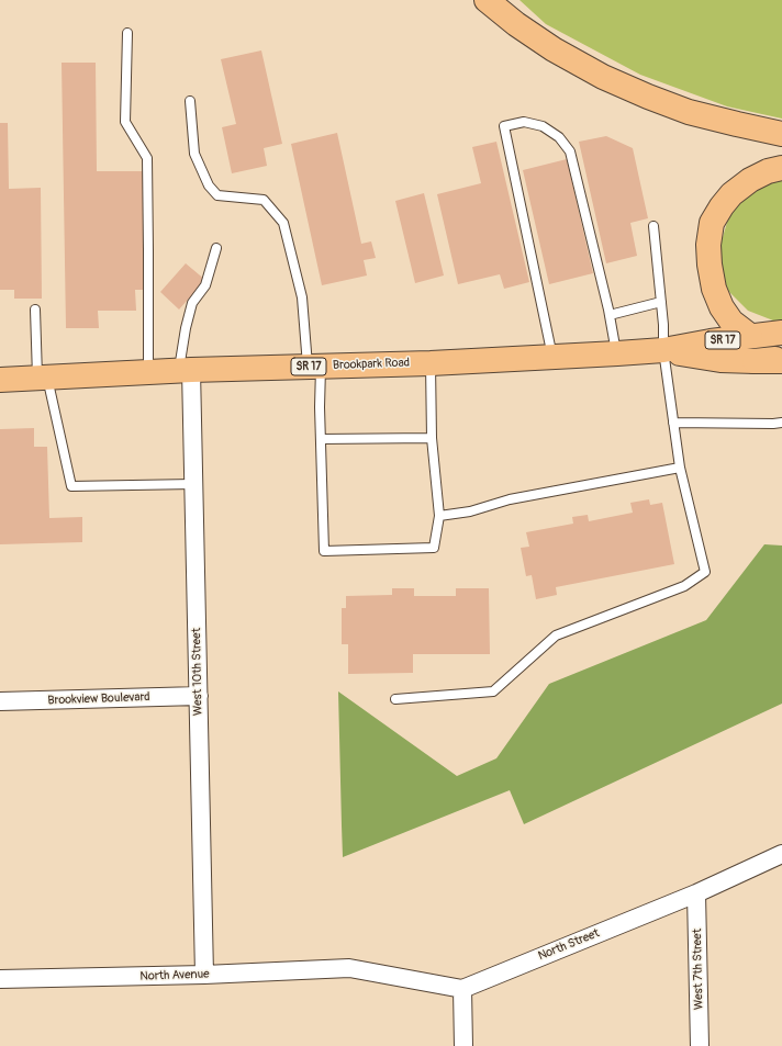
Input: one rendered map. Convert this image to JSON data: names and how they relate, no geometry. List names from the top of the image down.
{
  "streets": {
    "main road": ["SR 17", "Brookpark Road"],
    "street": [
      "West 10th Street",
      "Brookview Boulevard",
      "North Street",
      "West 7th Street",
      "North Avenue"
    ]
  },
  "crossings": [
    ["SR 17", "Brookpark Road"],
    ["Brookpark Road", "West 10th Street"],
    ["West 10th Street", "Brookview Boulevard"],
    ["West 10th Street", "North Avenue"],
    ["North Street", "West 7th Street"],
    ["North Street", "North Avenue"]
  ]
}
